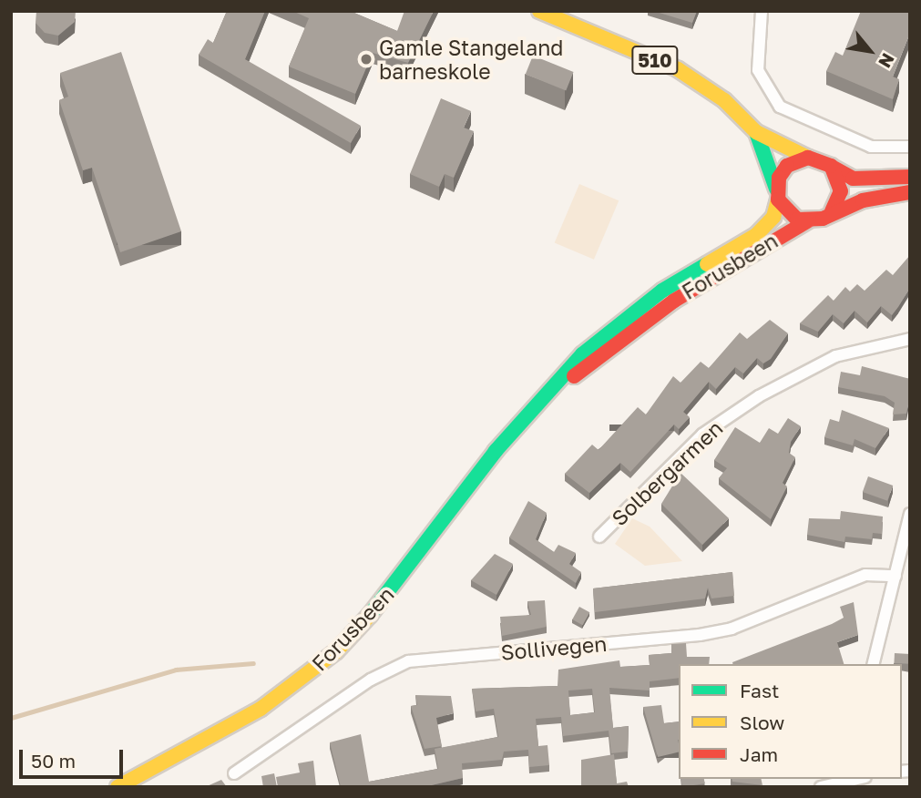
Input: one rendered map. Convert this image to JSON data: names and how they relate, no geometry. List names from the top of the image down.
{
  "streets": {
    "main road": ["510", "Forusbeen"],
    "street": ["Solbergarmen", "Sollivegen"]
  },
  "crossings": [
    ["510", "Forusbeen"]
  ],
  "places": ["Gamle Stangeland barneskole"],
  "legend": ["Fast", "Slow", "Jam"],
  "scale_bar": "50 m",
  "north": "bottom right"
}
